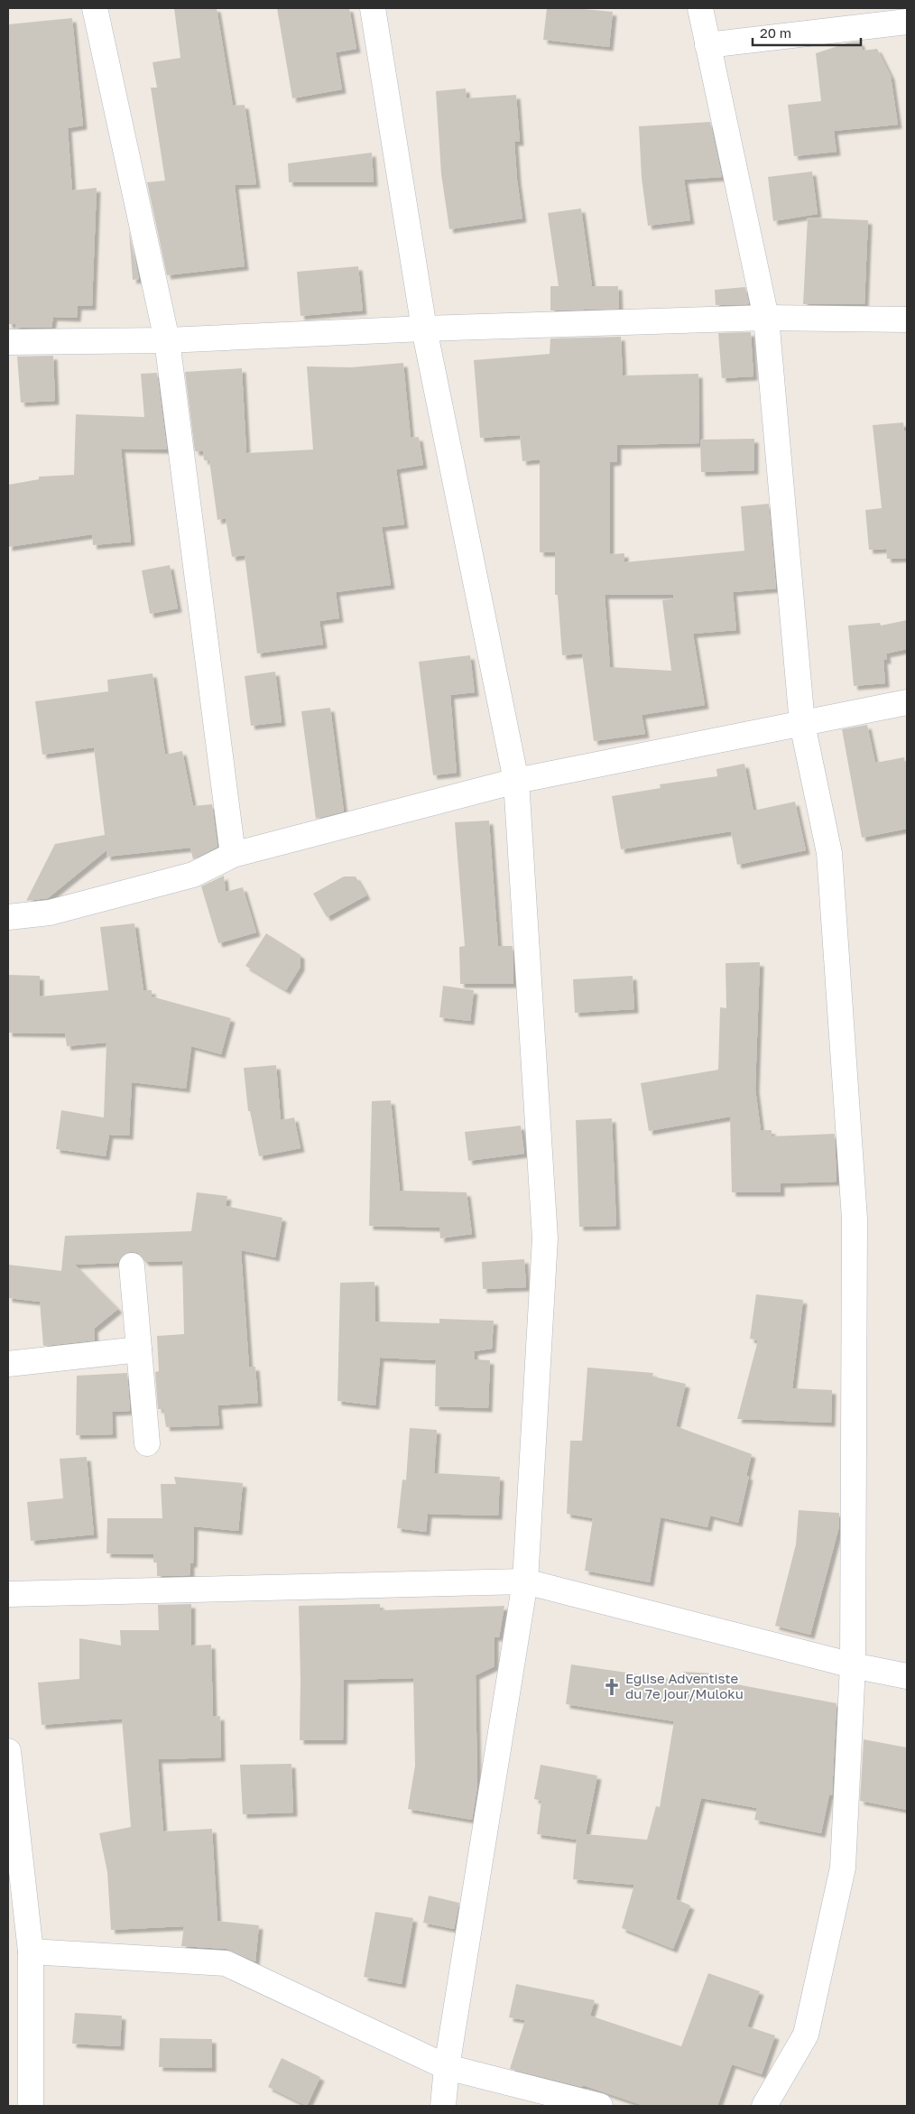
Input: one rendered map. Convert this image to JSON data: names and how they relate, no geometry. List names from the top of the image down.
{
  "places": {
    "church": ["Eglise Adventiste du 7e jour/Muloku"]
  },
  "scale_bar": "20 m"
}
